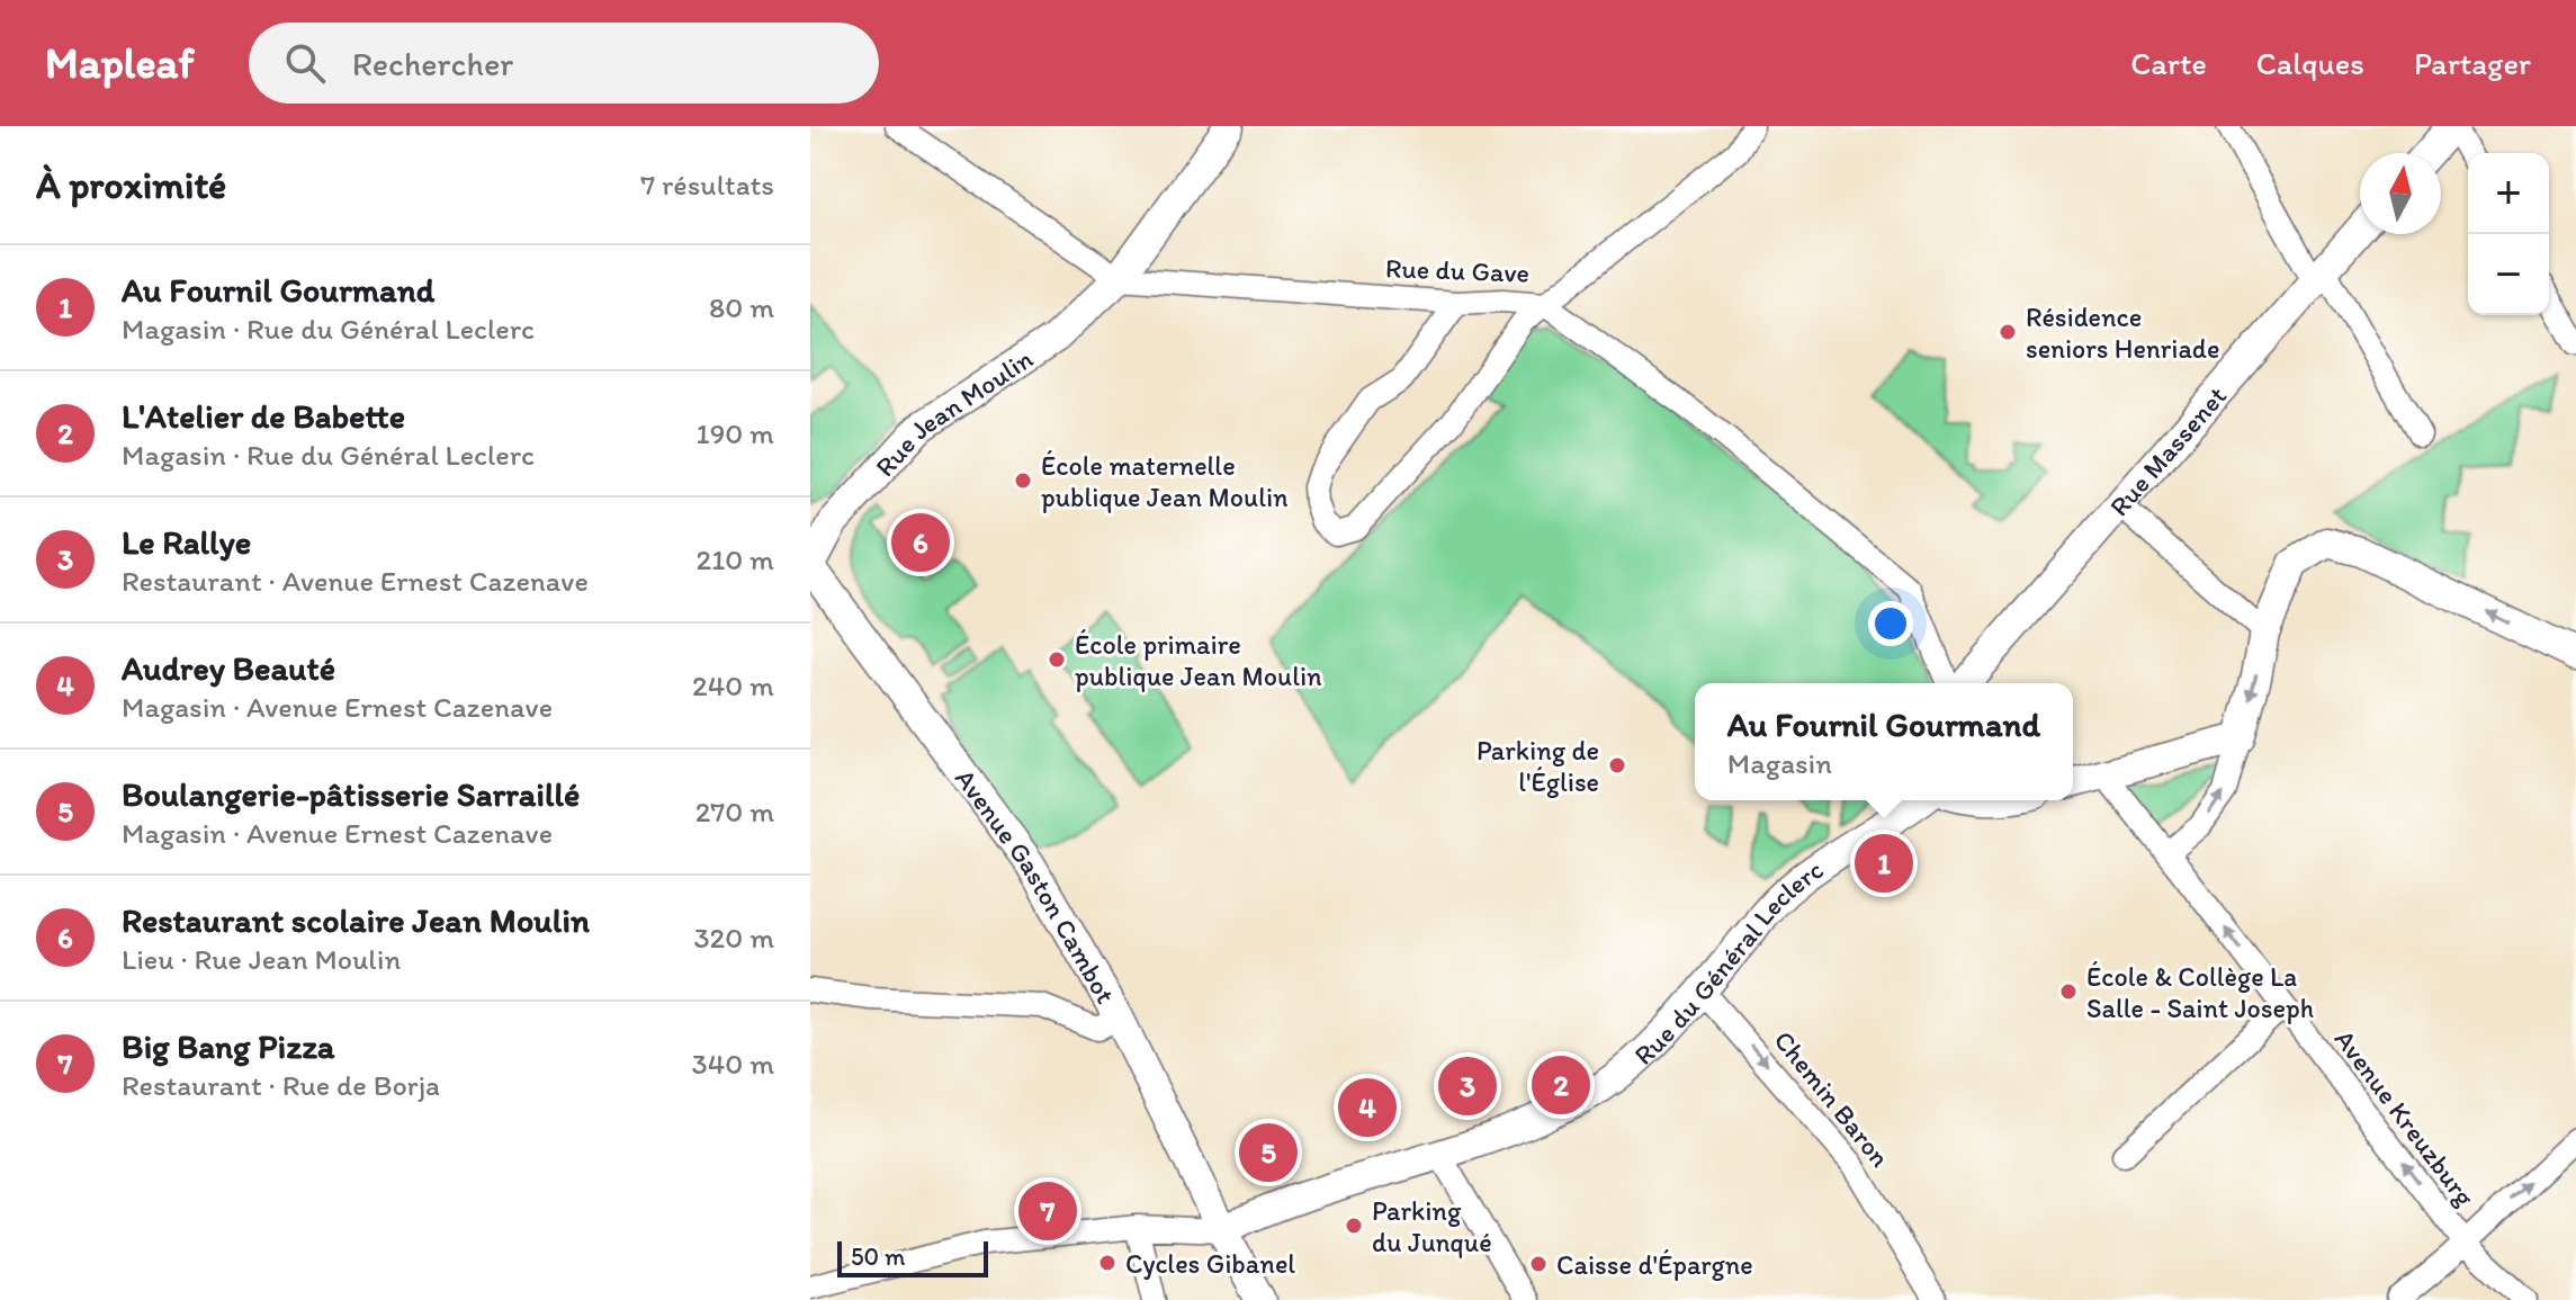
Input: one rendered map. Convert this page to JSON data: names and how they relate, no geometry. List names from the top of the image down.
{
  "streets": {
    "street": [
      "Rue du Gave",
      "Rue Jean Moulin",
      "Rue Massenet",
      "Avenue Gaston Cambot",
      "Rue du Général Leclerc",
      "Chemin Baron",
      "Avenue Kreuzburg"
    ]
  },
  "crossings": [
    ["Rue du Gave", "Rue Jean Moulin"],
    ["Rue Jean Moulin", "Avenue Gaston Cambot"],
    ["Avenue Gaston Cambot", "Rue du Général Leclerc"],
    ["Rue du Général Leclerc", "Chemin Baron"]
  ],
  "one_way": ["Chemin Baron", "Avenue Kreuzburg"],
  "places": [
    "Résidence seniors Henriade",
    "École maternelle publique Jean Moulin",
    "École primaire publique Jean Moulin",
    "Parking de l'Église",
    "École & Collège La Salle - Saint Joseph",
    "Parking du Junqué",
    "Cycles Gibanel",
    "Caisse d'Épargne"
  ],
  "scale_bar": "50 m",
  "north": "top",
  "page": {
    "header": "Mapleaf",
    "search": "Rechercher",
    "nav": ["Carte", "Calques", "Partager"],
    "heading": ["À proximité", "7 résultats"],
    "map_buttons": ["+", "−"],
    "list": [
      {
        "mark": "1",
        "name": "Au Fournil Gourmand",
        "note": "Magasin · Rue du Général Leclerc",
        "value": "80 m"
      },
      {
        "mark": "2",
        "name": "L'Atelier de Babette",
        "note": "Magasin · Rue du Général Leclerc",
        "value": "190 m"
      },
      {
        "mark": "3",
        "name": "Le Rallye",
        "note": "Restaurant · Avenue Ernest Cazenave",
        "value": "210 m"
      },
      {
        "mark": "4",
        "name": "Audrey Beauté",
        "note": "Magasin · Avenue Ernest Cazenave",
        "value": "240 m"
      },
      {
        "mark": "5",
        "name": "Boulangerie-pâtisserie Sarraillé",
        "note": "Magasin · Avenue Ernest Cazenave",
        "value": "270 m"
      },
      {
        "mark": "6",
        "name": "Restaurant scolaire Jean Moulin",
        "note": "Lieu · Rue Jean Moulin",
        "value": "320 m"
      },
      {
        "mark": "7",
        "name": "Big Bang Pizza",
        "note": "Restaurant · Rue de Borja",
        "value": "340 m"
      }
    ],
    "pins": [
      "6",
      "1",
      "2",
      "3",
      "4",
      "5",
      "7"
    ],
    "popup": ["Au Fournil Gourmand", "Magasin"],
    "scale": "50 m"
  }
}
